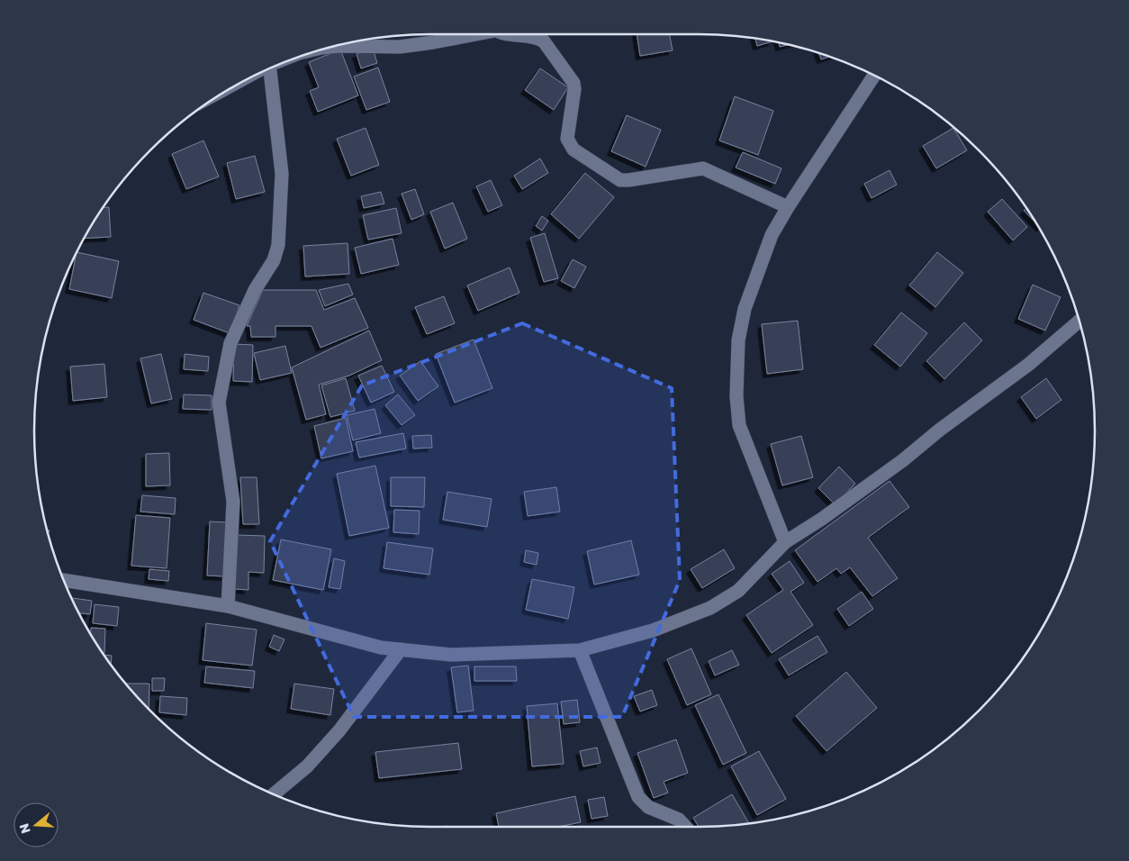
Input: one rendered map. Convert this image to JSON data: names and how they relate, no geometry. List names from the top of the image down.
{
  "north": "left"
}
